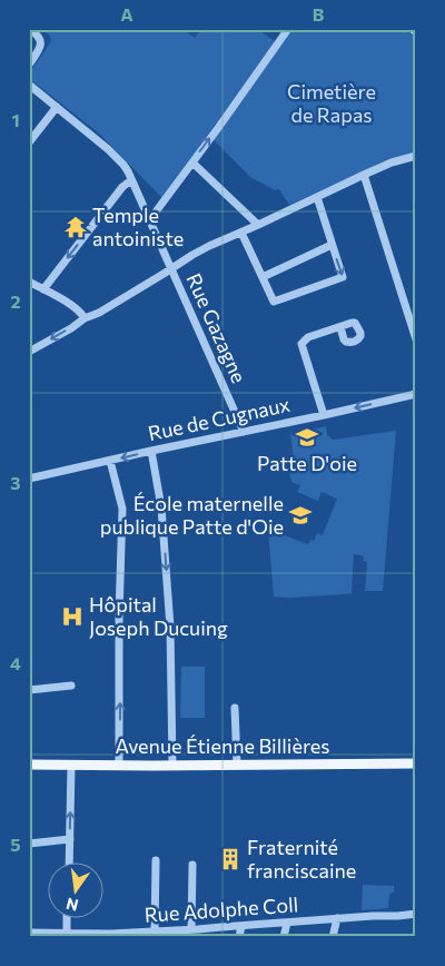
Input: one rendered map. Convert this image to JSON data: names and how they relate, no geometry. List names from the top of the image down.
{
  "streets": {
    "main road": ["Avenue Étienne Billières"],
    "street": ["Rue Gazagne", "Rue de Cugnaux", "Rue Adolphe Coll"]
  },
  "crossings": [
    ["Rue Gazagne", "Rue de Cugnaux"]
  ],
  "parks": ["Cimetière de Rapas"],
  "places": {
    "temple": ["Temple antoiniste"],
    "school or university": ["Patte D'oie", "École maternelle publique Patte d'Oie"],
    "hospital": ["Hôpital Joseph Ducuing"],
    "building": ["Fraternité franciscaine"]
  },
  "north": "bottom",
  "grid": {
    "columns": ["A", "B"],
    "rows": [
      "1",
      "2",
      "3",
      "4",
      "5"
    ]
  }
}
